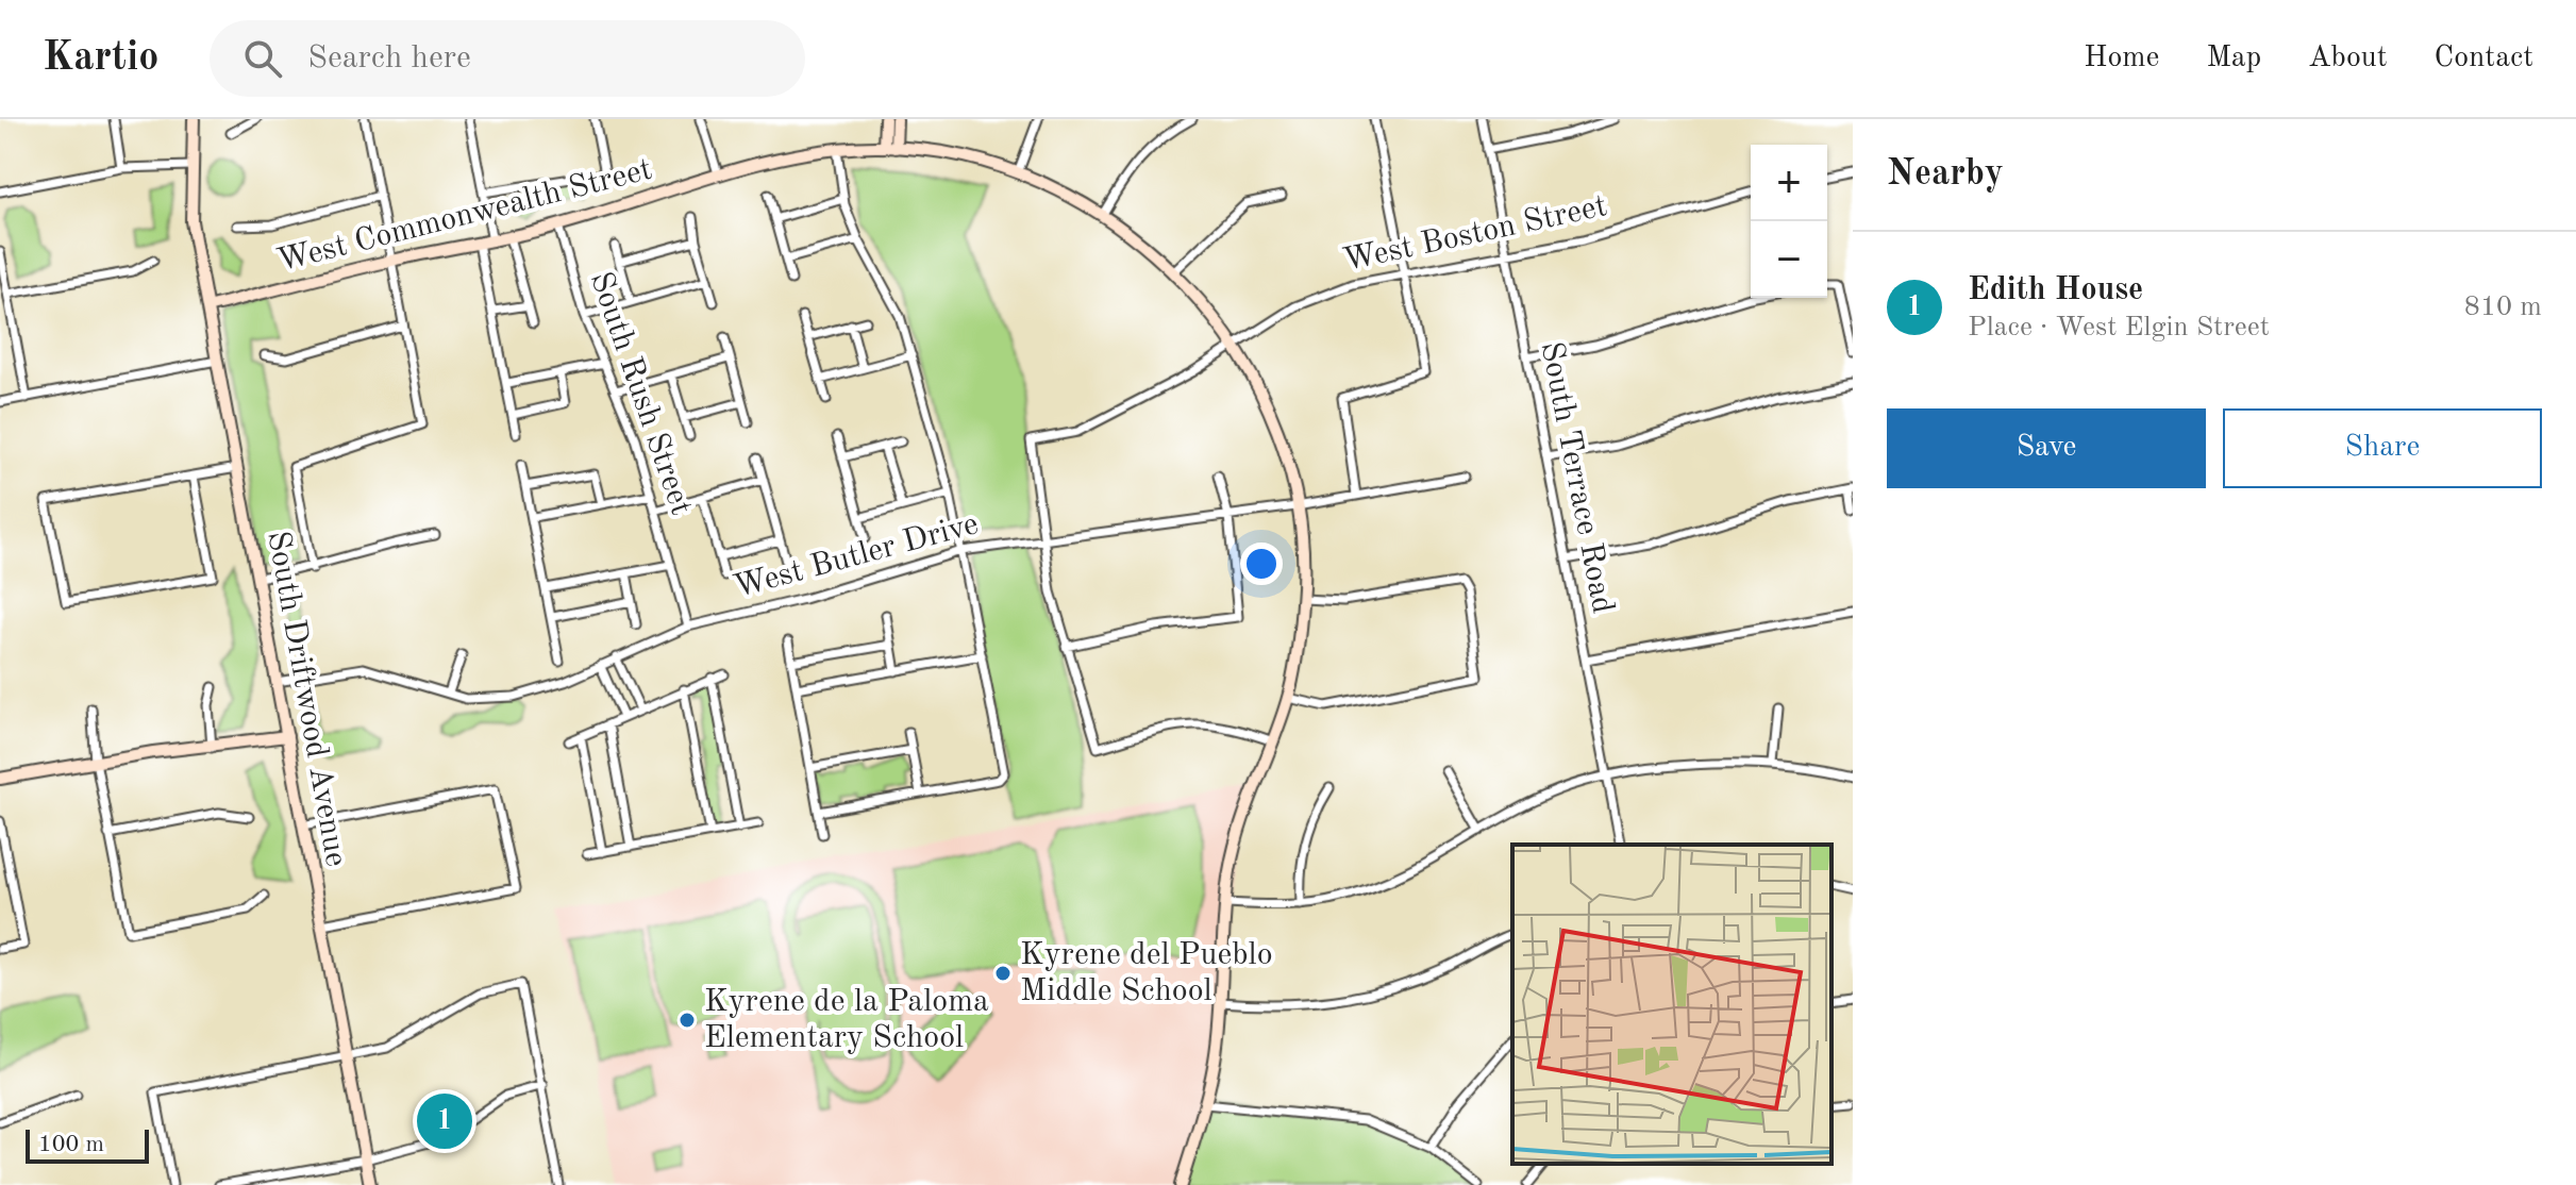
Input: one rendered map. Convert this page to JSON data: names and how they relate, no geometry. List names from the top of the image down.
{
  "streets": {
    "street": [
      "West Commonwealth Street",
      "West Boston Street",
      "South Rush Street",
      "South Terrace Road",
      "West Butler Drive",
      "South Driftwood Avenue"
    ]
  },
  "crossings": [
    ["West Commonwealth Street", "West Boston Street"],
    ["West Commonwealth Street", "South Rush Street"],
    ["West Commonwealth Street", "West Butler Drive"],
    ["West Commonwealth Street", "South Driftwood Avenue"],
    ["West Boston Street", "South Terrace Road"],
    ["West Boston Street", "West Butler Drive"],
    ["South Rush Street", "West Butler Drive"],
    ["West Butler Drive", "South Driftwood Avenue"]
  ],
  "places": ["Kyrene del Pueblo Middle School", "Kyrene de la Paloma Elementary School"],
  "scale_bar": "100 m",
  "page": {
    "header": "Kartio",
    "search": "Search here",
    "nav": [
      "Home",
      "Map",
      "About",
      "Contact"
    ],
    "heading": "Nearby",
    "map_buttons": ["+", "−"],
    "list": [
      {
        "mark": "1",
        "name": "Edith House",
        "note": "Place · West Elgin Street",
        "value": "810 m"
      }
    ],
    "buttons": ["Save", "Share"],
    "pins": "1",
    "scale": "100 m"
  }
}
